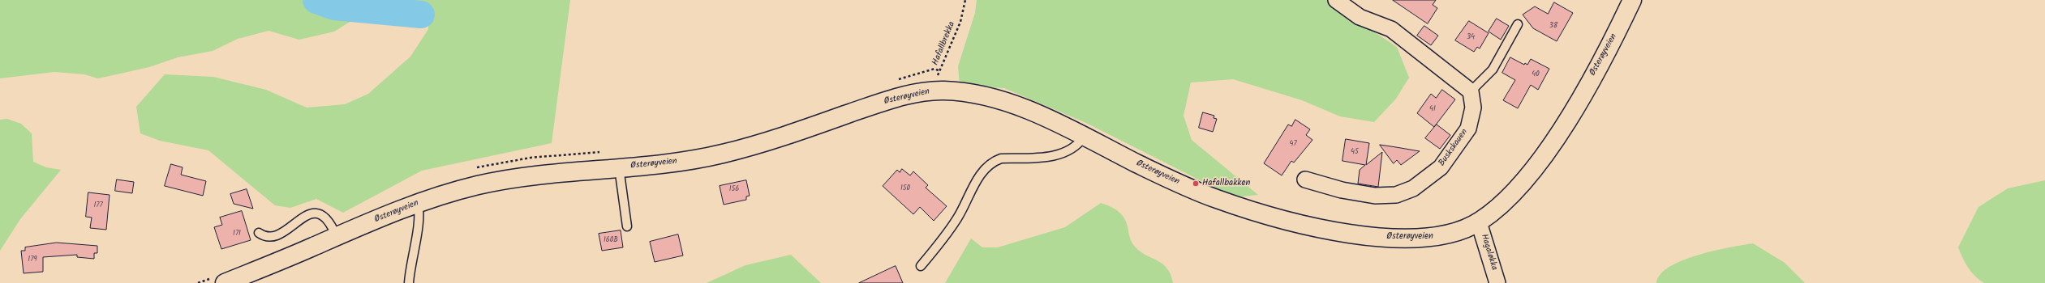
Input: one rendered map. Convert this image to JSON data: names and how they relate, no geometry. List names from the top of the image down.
{
  "streets": {
    "main road": ["Østerøyveien"],
    "street": ["Buskskauen", "Hagaløkka"],
    "path": ["Hafallbrekka"]
  },
  "crossings": [
    ["Hafallbrekka", "Østerøyveien"],
    ["Østerøyveien", "Hagaløkka"]
  ],
  "places": ["Hafallbakken"],
  "house_numbers": [
    "38",
    "34",
    "40",
    "41",
    "47",
    "45",
    "150",
    "156",
    "177",
    "171",
    "160B",
    "179"
  ]
}
